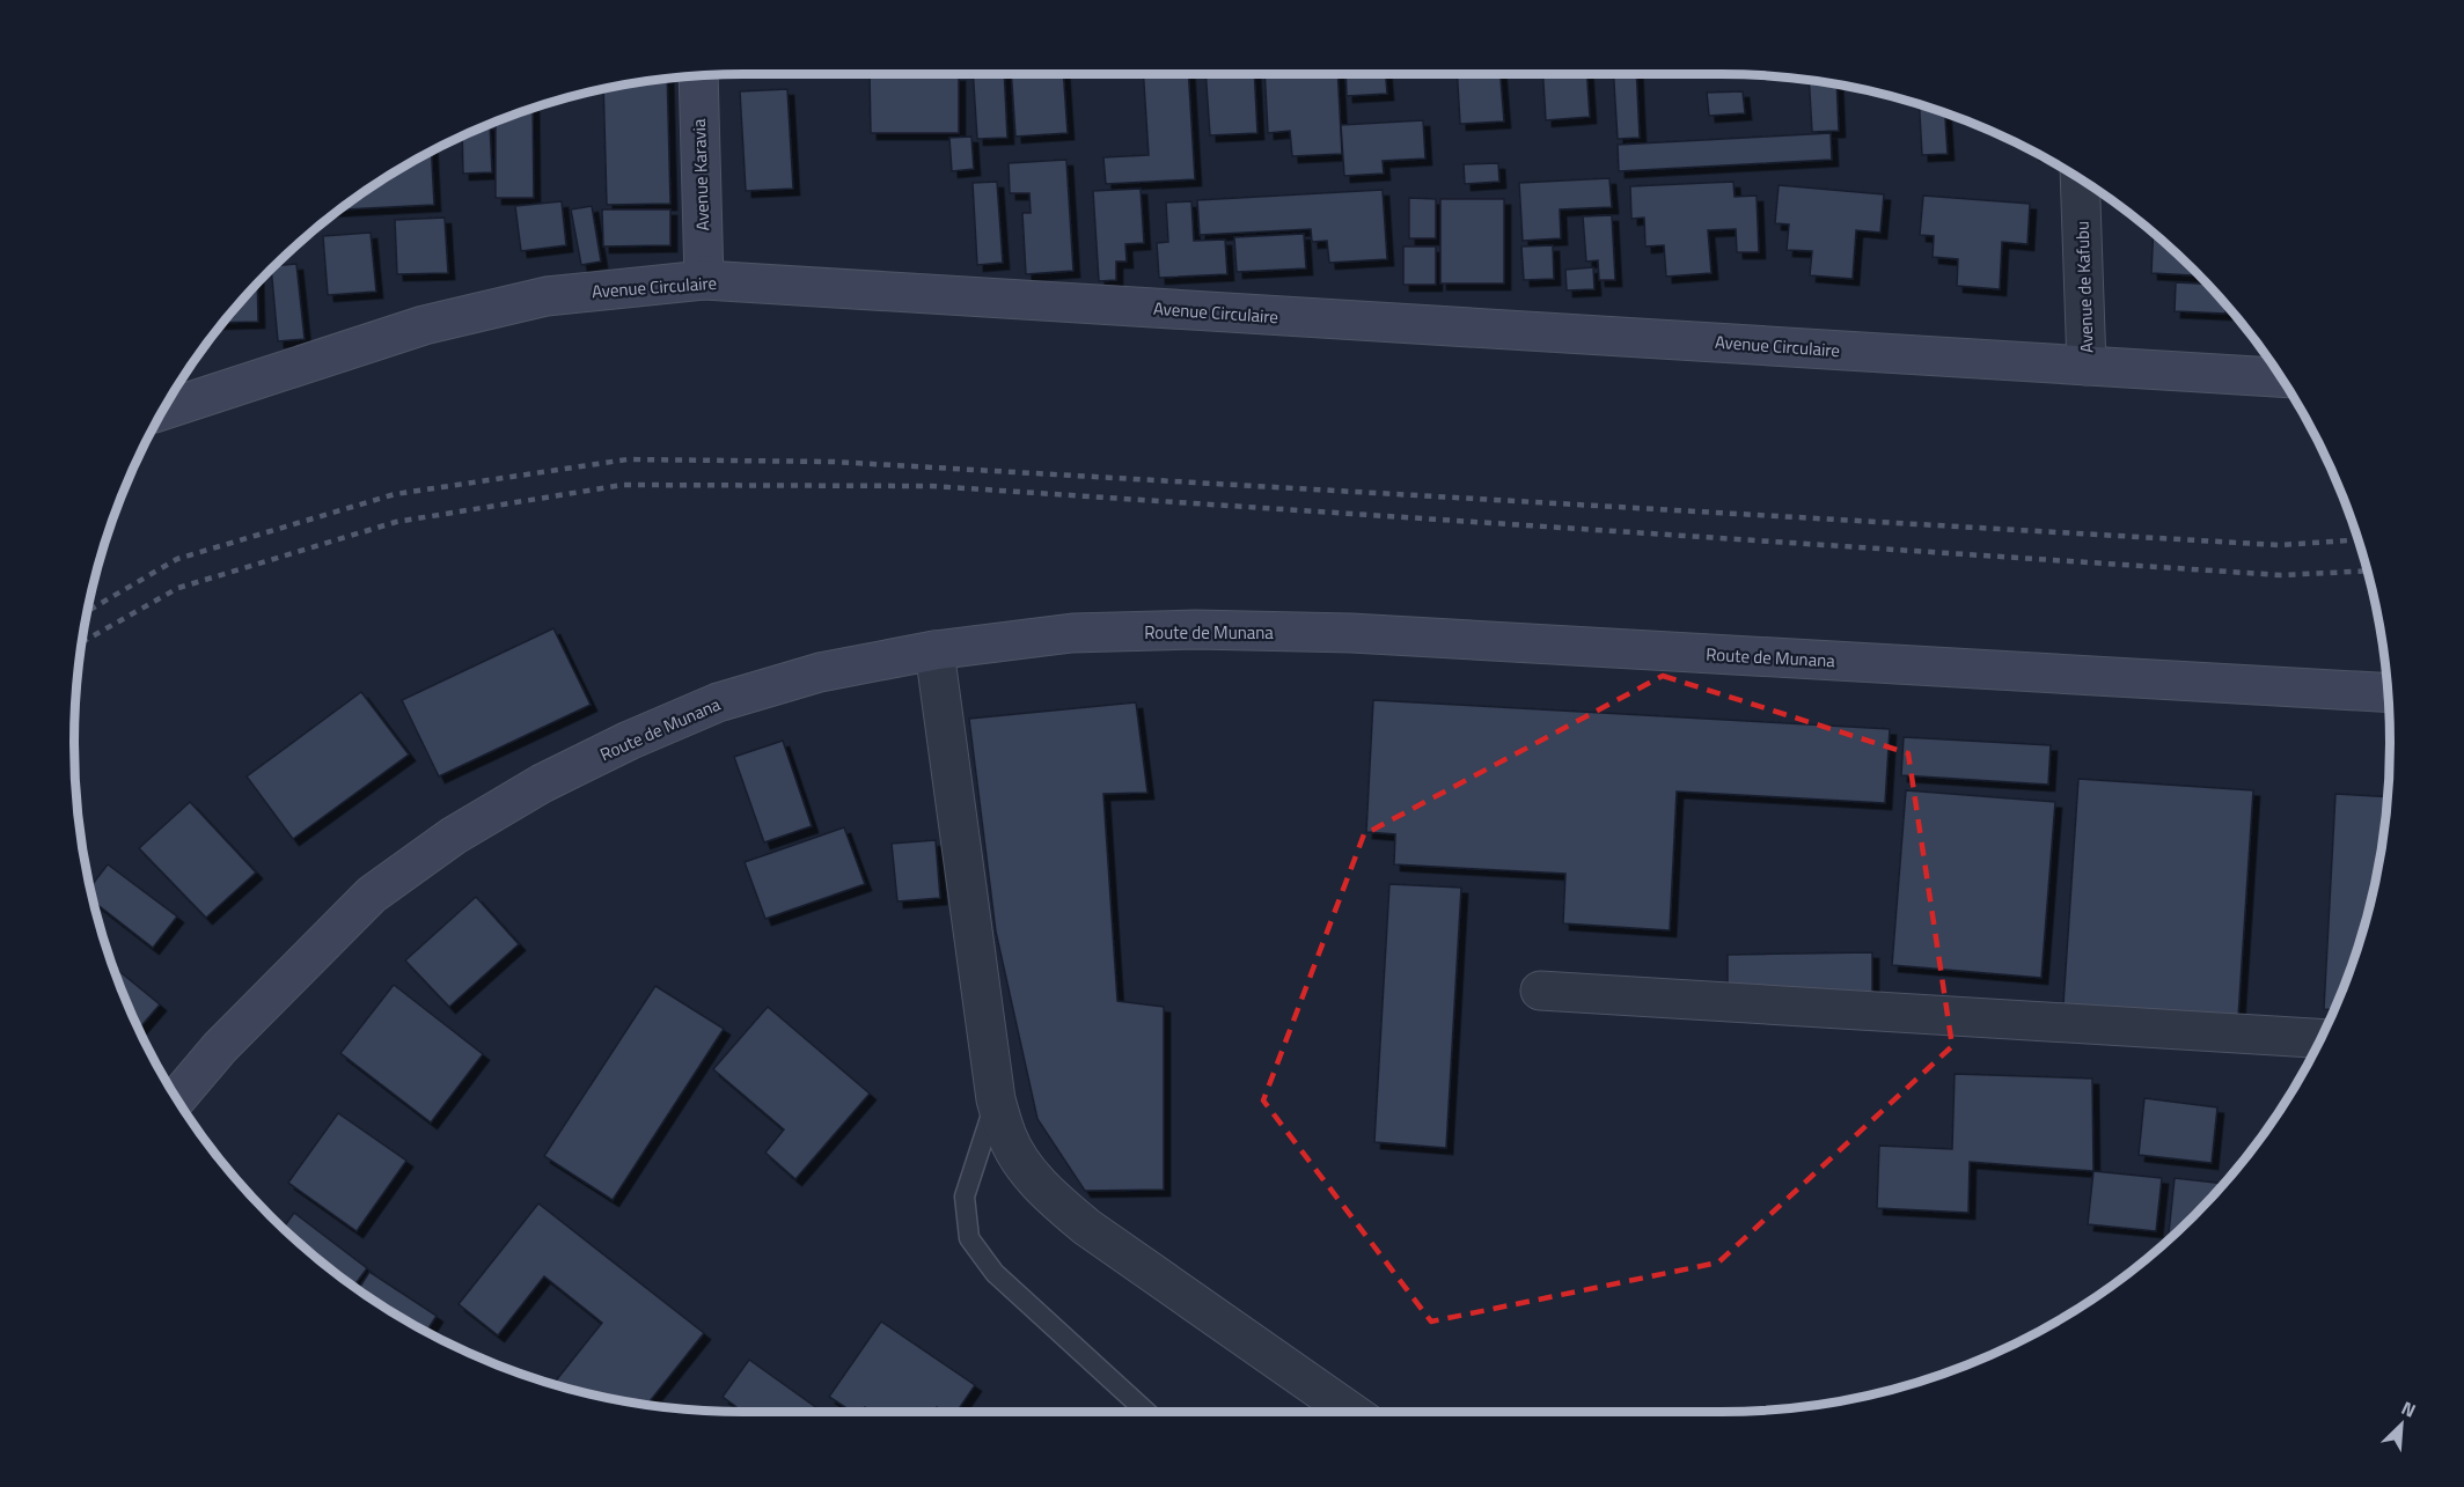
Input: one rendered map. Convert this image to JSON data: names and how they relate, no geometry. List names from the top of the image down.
{
  "streets": {
    "street": [
      "Avenue Karavia",
      "Avenue Circulaire",
      "Avenue de Kafubu",
      "Route de Munana"
    ]
  },
  "crossings": [
    ["Avenue Karavia", "Avenue Circulaire"],
    ["Avenue Circulaire", "Avenue de Kafubu"]
  ],
  "north": "top right"
}
